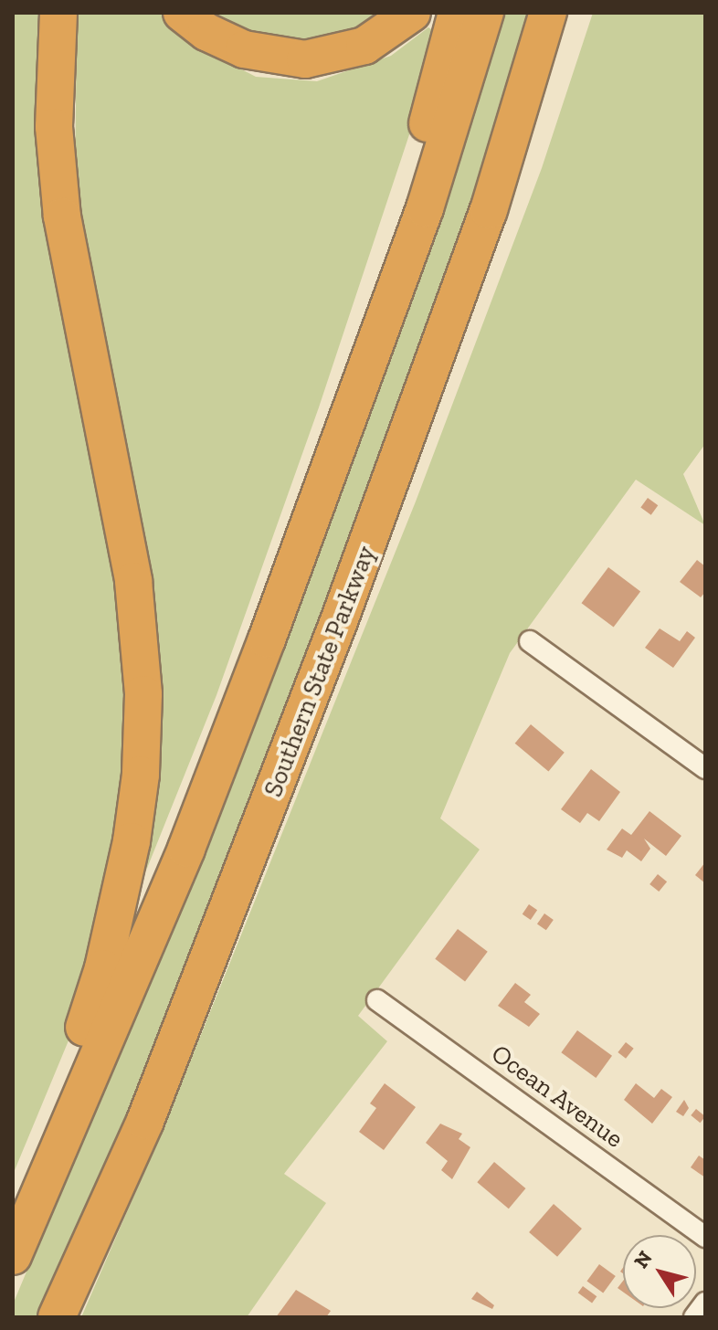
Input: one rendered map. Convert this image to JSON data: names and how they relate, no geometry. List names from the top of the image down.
{
  "streets": {
    "highway": ["Southern State Parkway"],
    "street": ["Ocean Avenue"]
  },
  "north": "top left"
}
